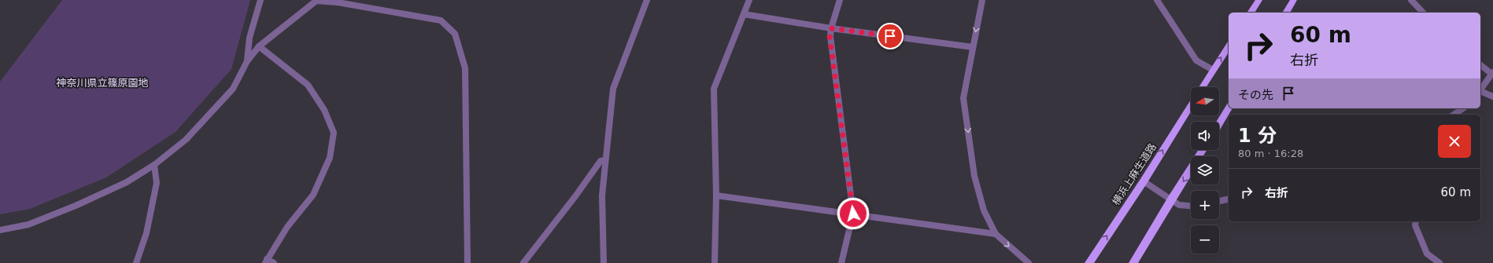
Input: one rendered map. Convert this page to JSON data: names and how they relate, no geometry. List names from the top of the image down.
{
  "streets": {
    "main road": ["横浜上麻生道路"]
  },
  "parks": ["神奈川県立篠原園地"],
  "north": "left",
  "page": {
    "turn": ["60 m", "右折"],
    "then": "その先",
    "map_buttons": ["+", "−"],
    "heading": ["1 分", "80 m · 16:28"],
    "list": [
      {
        "name": "右折",
        "value": "60 m"
      }
    ]
  }
}
